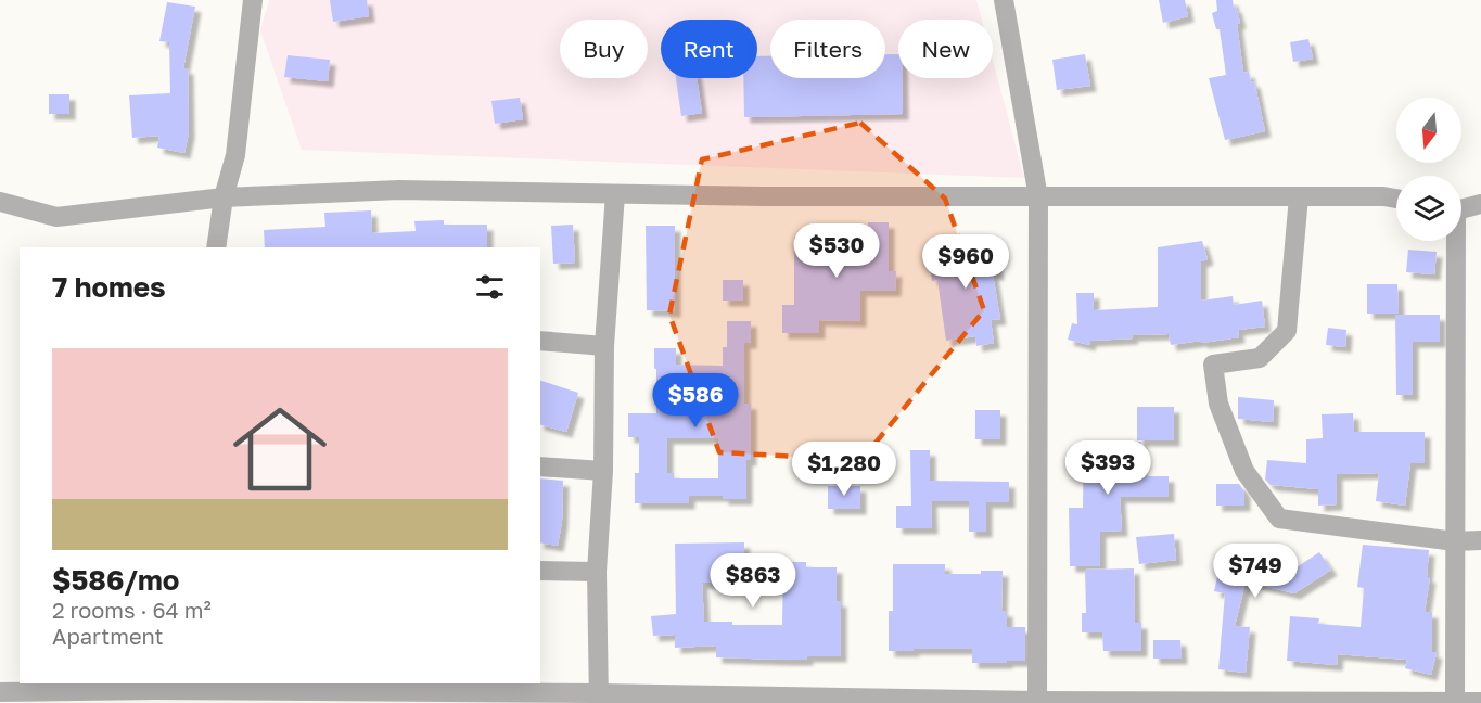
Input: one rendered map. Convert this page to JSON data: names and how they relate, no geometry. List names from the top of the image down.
{
  "north": "bottom",
  "page": {
    "chip": [
      "Buy",
      "Rent",
      "Filters",
      "New"
    ],
    "price": [
      "$530",
      "$960",
      "$586",
      "$393",
      "$1,280",
      "$749",
      "$863"
    ],
    "heading": "7 homes",
    "list": [
      {
        "name": "$586/mo",
        "note": "2 rooms · 64 m² · Apartment"
      }
    ]
  }
}
